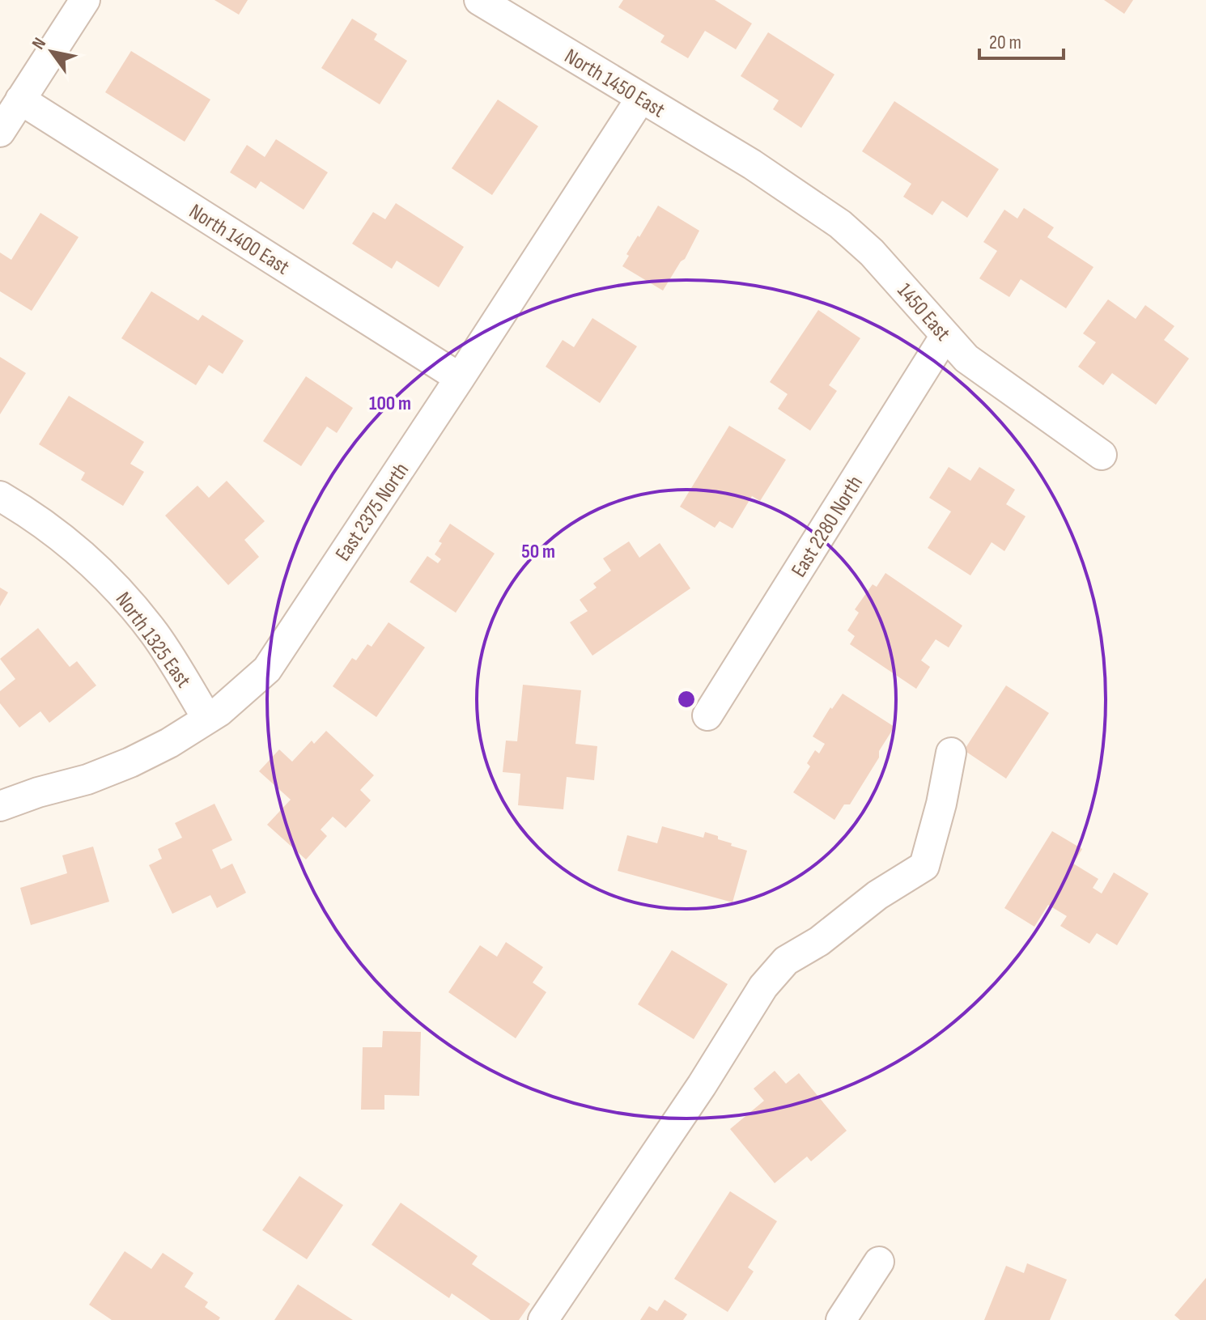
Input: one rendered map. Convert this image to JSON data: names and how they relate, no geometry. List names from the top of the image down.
{
  "streets": {
    "street": [
      "North 1450 East",
      "North 1400 East",
      "1450 East",
      "East 2375 North",
      "East 2280 North",
      "North 1325 East"
    ]
  },
  "crossings": [
    ["North 1450 East", "1450 East"],
    ["North 1450 East", "East 2375 North"],
    ["North 1400 East", "East 2375 North"],
    ["1450 East", "East 2280 North"],
    ["East 2375 North", "North 1325 East"]
  ],
  "scale_bar": "20 m",
  "north": "top left",
  "rings": ["100 m", "50 m"]
}
